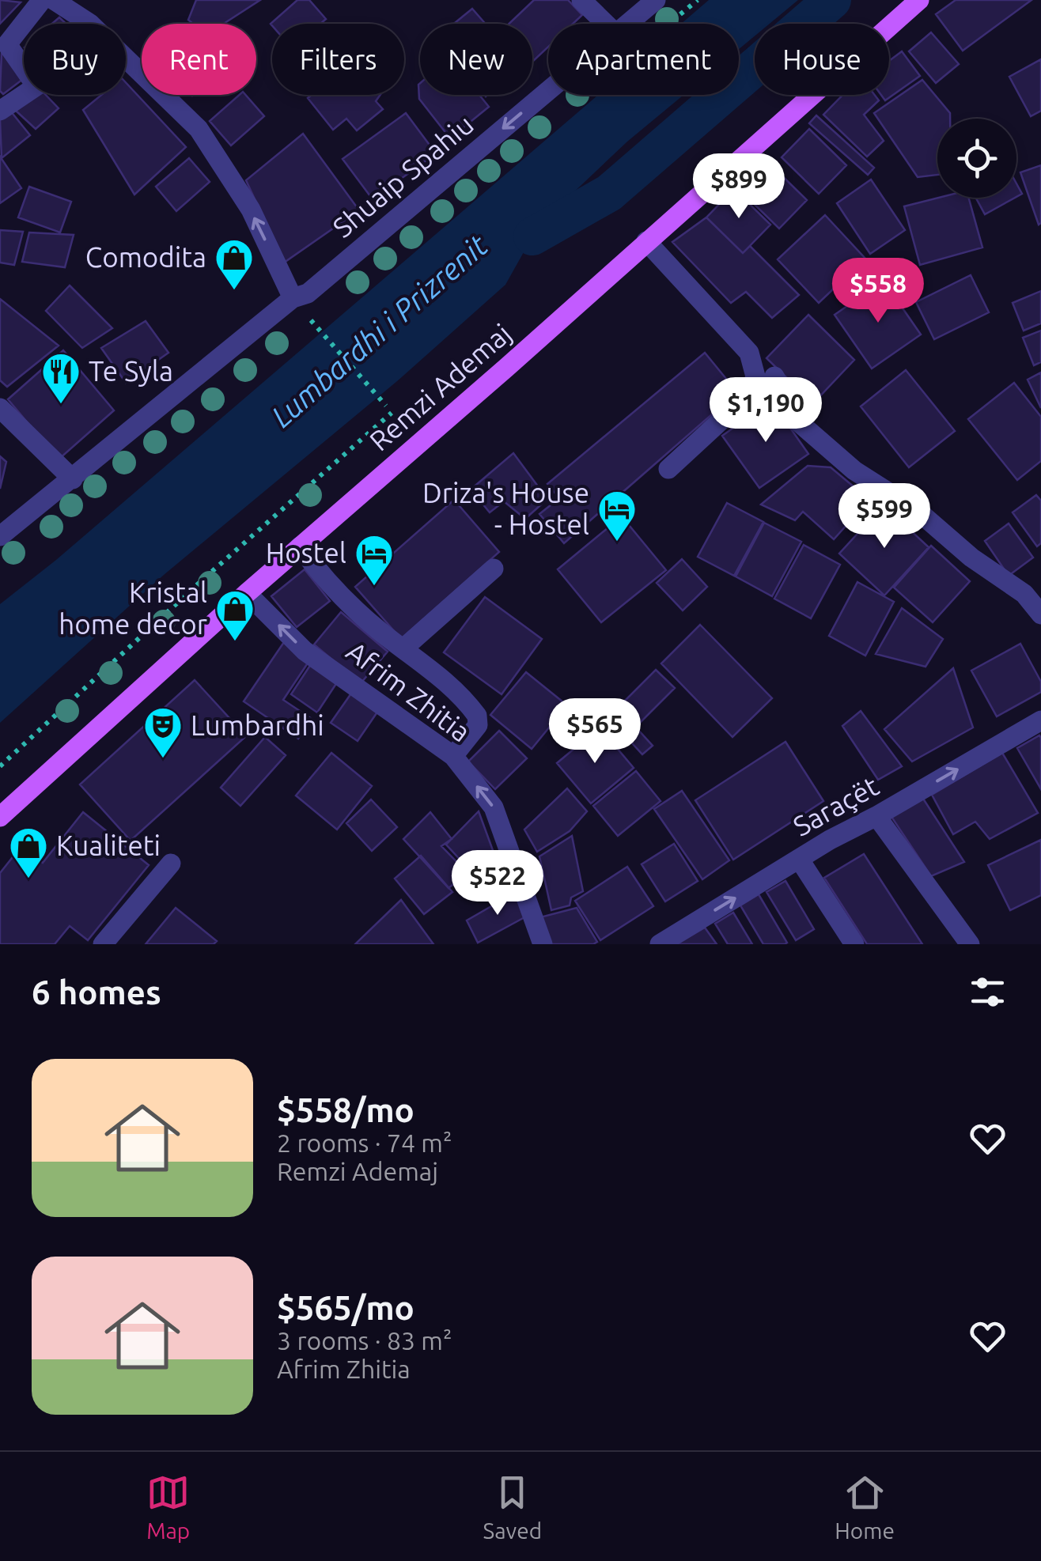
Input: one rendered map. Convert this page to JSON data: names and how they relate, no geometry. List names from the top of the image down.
{
  "streets": {
    "main road": ["Remzi Ademaj"],
    "street": ["Shuaip Spahiu", "Afrim Zhitia", "Saraçët"]
  },
  "crossings": [
    ["Remzi Ademaj", "Afrim Zhitia"]
  ],
  "one_way": ["Shuaip Spahiu", "Saraçët"],
  "water": ["Lumbardhi i Prizrenit"],
  "places": {
    "shop": ["Comodita", "Kristal home decor", "Kualiteti"],
    "restaurant": ["Te Syla"],
    "hotel": ["Driza's House - Hostel", "Hostel"],
    "theatre": ["Lumbardhi"]
  },
  "page": {
    "chip": [
      "Buy",
      "Rent",
      "Filters",
      "New",
      "Apartment",
      "House"
    ],
    "price": [
      "$899",
      "$558",
      "$1,190",
      "$599",
      "$565",
      "$522"
    ],
    "heading": "6 homes",
    "list": [
      {
        "name": "$558/mo",
        "note": "2 rooms · 74 m² · Remzi Ademaj"
      },
      {
        "name": "$565/mo",
        "note": "3 rooms · 83 m² · Afrim Zhitia"
      }
    ],
    "tabs": ["Map", "Saved", "Home"]
  }
}
